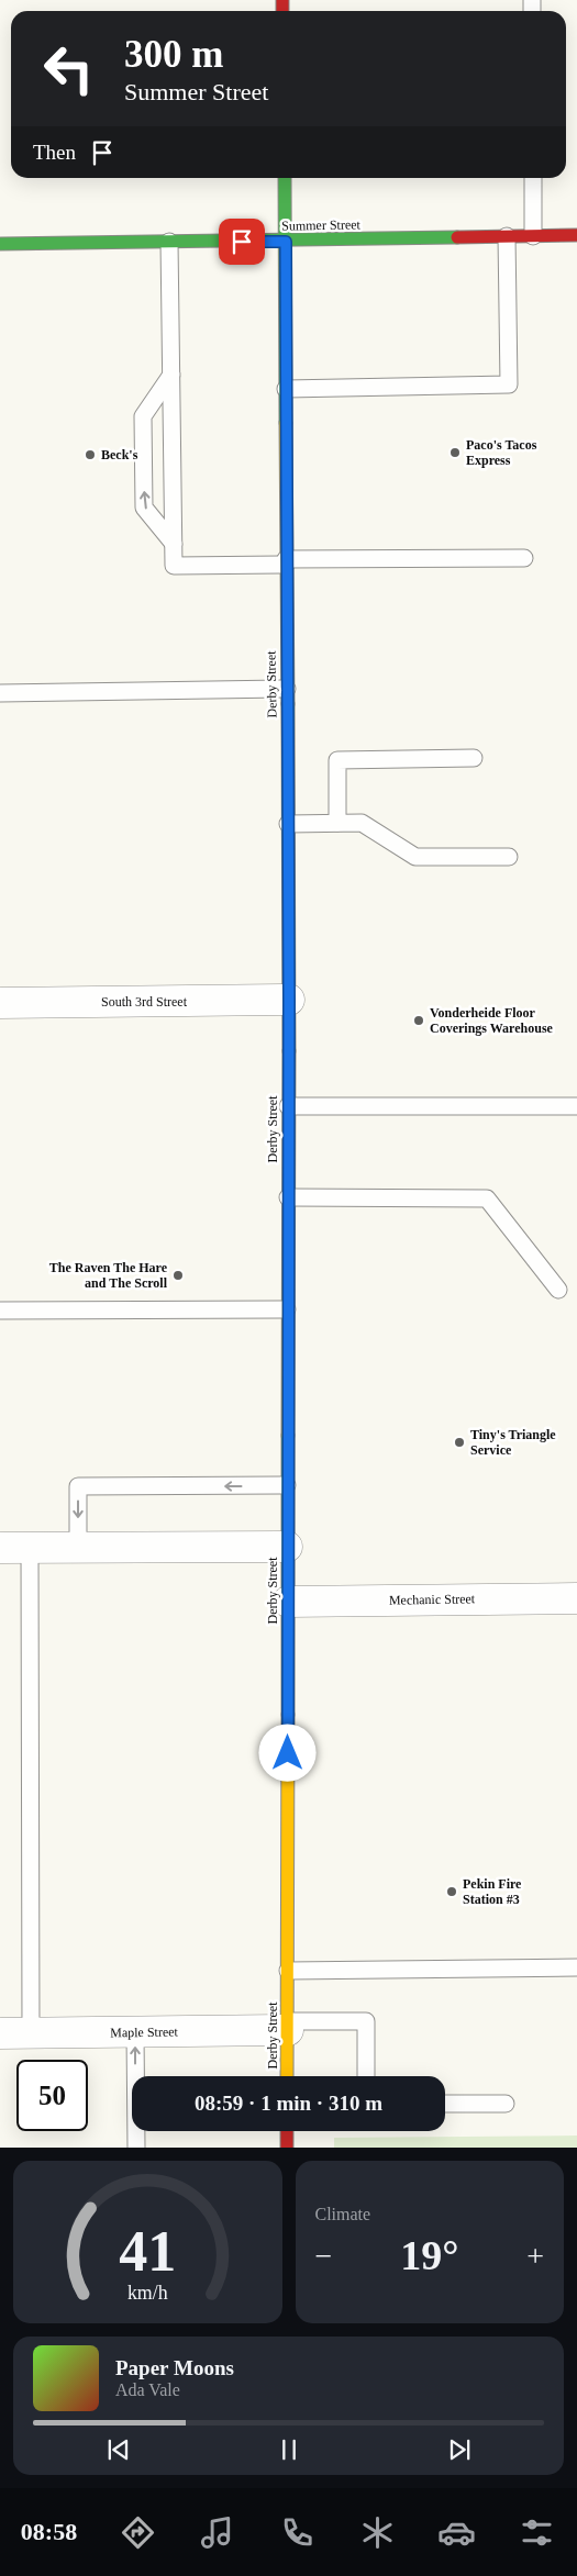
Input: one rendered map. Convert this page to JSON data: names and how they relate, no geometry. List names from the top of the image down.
{
  "streets": {
    "main road": ["Summer Street", "Derby Street"],
    "street": ["South 3rd Street", "Mechanic Street", "Maple Street"]
  },
  "crossings": [
    ["Summer Street", "Derby Street"],
    ["Derby Street", "South 3rd Street"],
    ["Derby Street", "Mechanic Street"],
    ["Derby Street", "Maple Street"]
  ],
  "places": [
    "Paco's Tacos Express",
    "Beck's",
    "Vonderheide Floor Coverings Warehouse",
    "The Raven The Hare and The Scroll",
    "Tiny's Triangle Service",
    "Pekin Fire Station #3"
  ],
  "page": {
    "turn": ["300 m", "Summer Street"],
    "then": "Then",
    "limit": "50",
    "trip": "08:59 · 1 min · 310 m",
    "tile": "Climate",
    "heat": ["−", "19°", "+"],
    "song": ["Paper Moons", "Ada Vale"],
    "tabs": "08:58",
    "gauge": ["41", "km/h"]
  }
}
